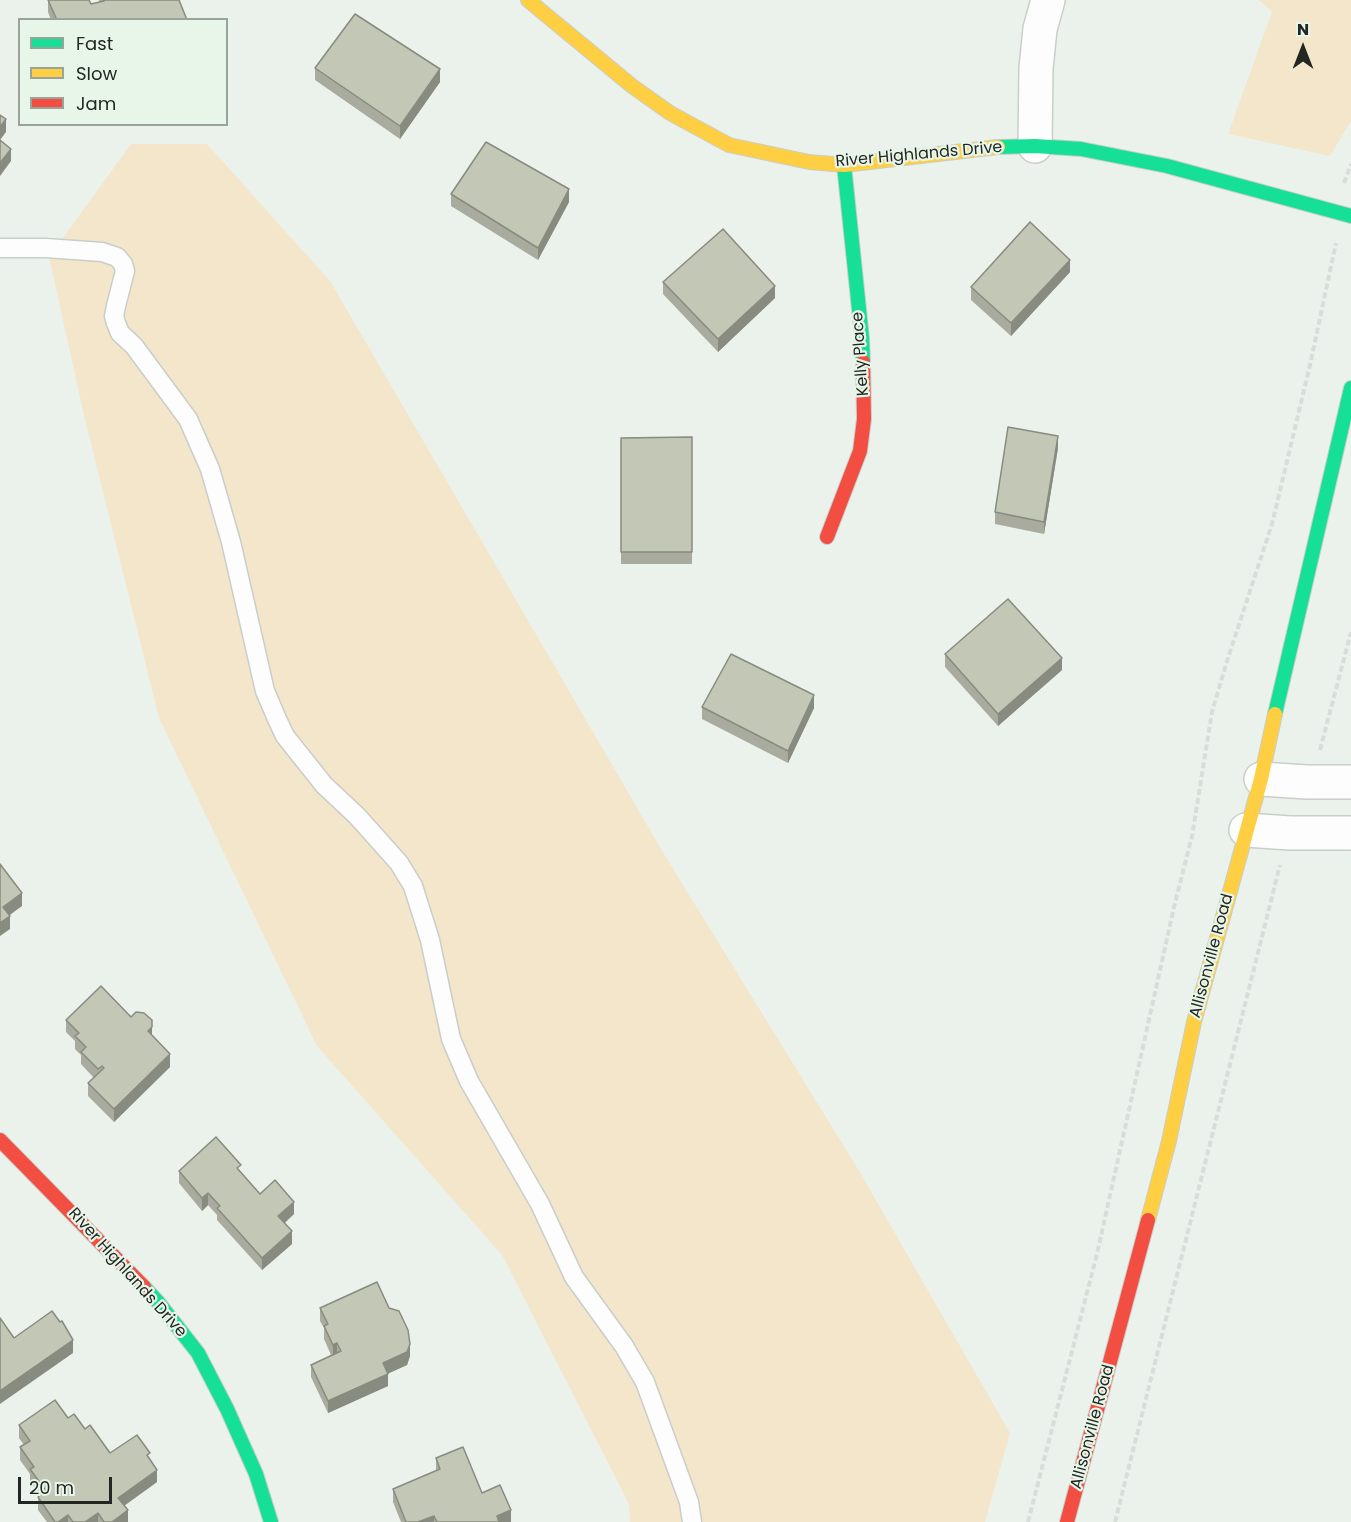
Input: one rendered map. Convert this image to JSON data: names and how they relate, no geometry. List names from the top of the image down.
{
  "streets": {
    "street": ["River Highlands Drive", "Kelly Place", "Allisonville Road"]
  },
  "crossings": [
    ["River Highlands Drive", "Kelly Place"]
  ],
  "legend": ["Fast", "Slow", "Jam"],
  "scale_bar": "20 m",
  "north": "top"
}
